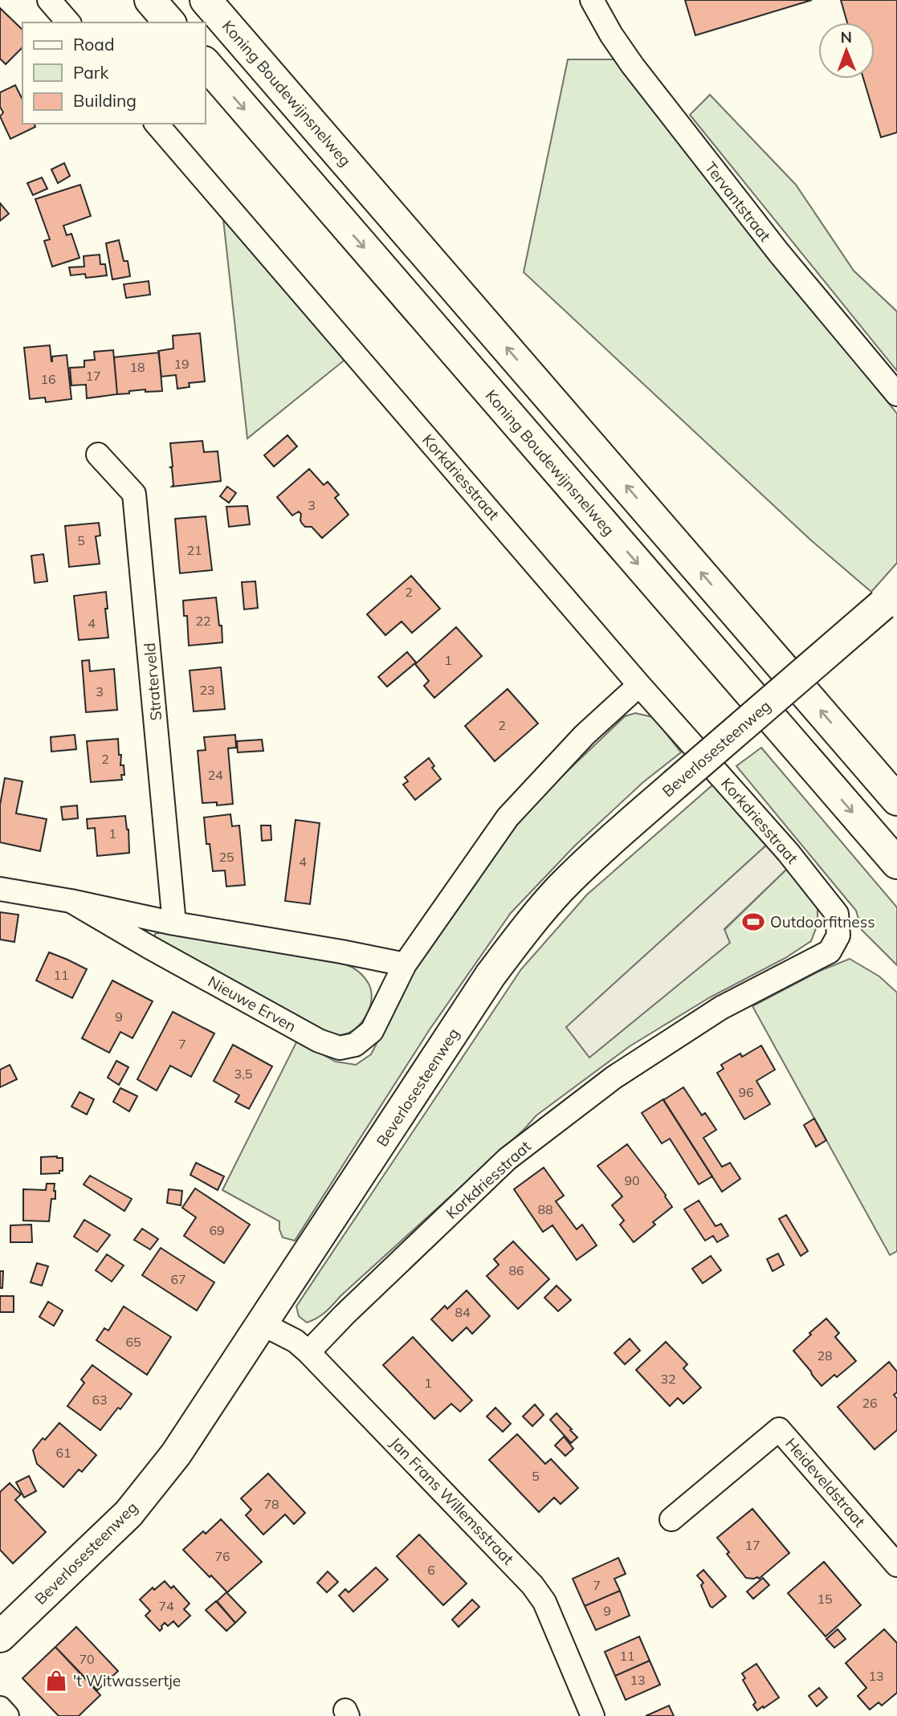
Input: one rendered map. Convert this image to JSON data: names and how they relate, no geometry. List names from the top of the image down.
{
  "streets": {
    "main road": ["Koning Boudewijnsnelweg", "Beverlosesteenweg"],
    "street": [
      "Tervantstraat",
      "Korkdriesstraat",
      "Straterveld",
      "Nieuwe Erven",
      "Heideveldstraat",
      "Jan Frans Willemsstraat"
    ]
  },
  "crossings": [
    ["Korkdriesstraat", "Nieuwe Erven"],
    ["Korkdriesstraat", "Jan Frans Willemsstraat"],
    ["Straterveld", "Nieuwe Erven"],
    ["Beverlosesteenweg", "Jan Frans Willemsstraat"]
  ],
  "places": {
    "sports": ["Outdoorfitness"],
    "shop": ["'t Witwassertje"]
  },
  "house_numbers": [
    "19",
    "18",
    "17",
    "16",
    "3",
    "5",
    "21",
    "2",
    "22",
    "4",
    "1",
    "23",
    "3",
    "2",
    "2",
    "24",
    "1",
    "25",
    "4",
    "11",
    "9",
    "7",
    "3,5",
    "96",
    "90",
    "88",
    "69",
    "86",
    "67",
    "84",
    "65",
    "28",
    "32",
    "1",
    "63",
    "26",
    "61",
    "5",
    "78",
    "17",
    "76",
    "6",
    "7",
    "15",
    "74",
    "9",
    "11",
    "70",
    "13",
    "13"
  ],
  "legend": ["Road", "Park", "Building"],
  "north": "top"
}
